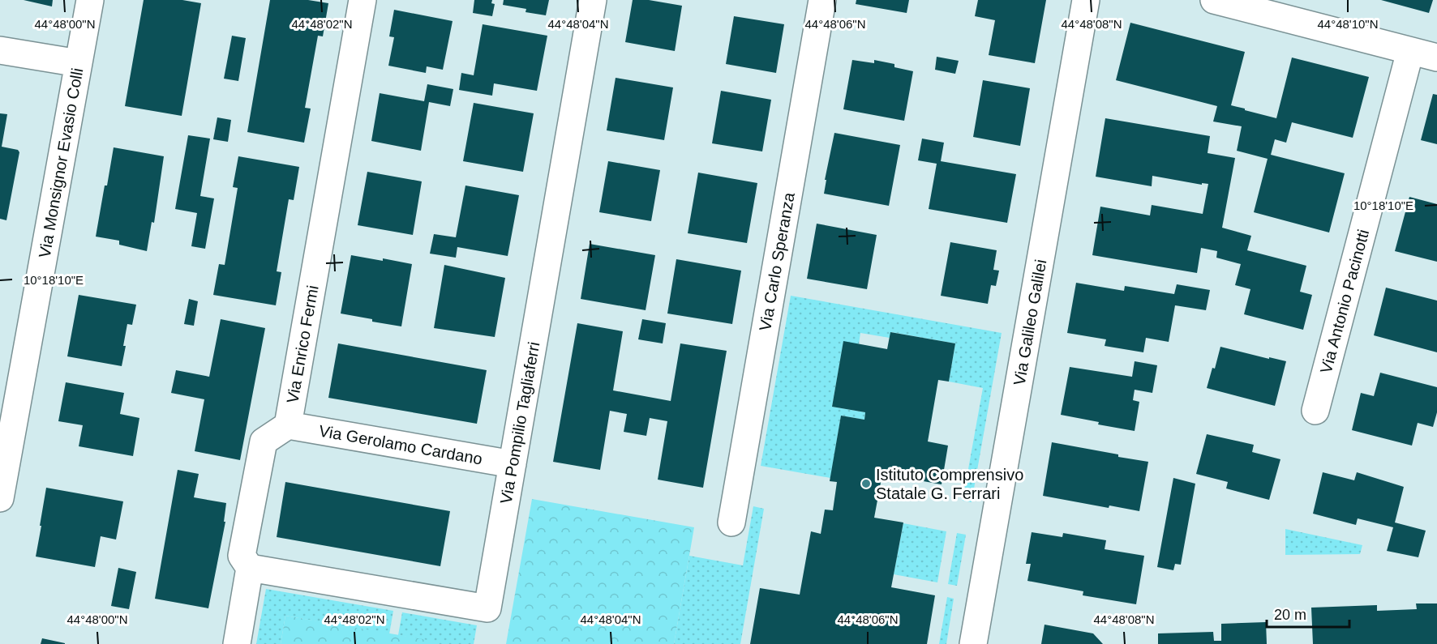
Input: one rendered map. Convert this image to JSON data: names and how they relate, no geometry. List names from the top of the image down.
{
  "streets": {
    "street": [
      "Via Monsignor Evasio Colli",
      "Via Carlo Speranza",
      "Via Antonio Pacinotti",
      "Via Galileo Galilei",
      "Via Enrico Fermi",
      "Via Pompilio Tagliaferri",
      "Via Gerolamo Cardano"
    ]
  },
  "crossings": [
    ["Via Enrico Fermi", "Via Pompilio Tagliaferri"],
    ["Via Enrico Fermi", "Via Gerolamo Cardano"],
    ["Via Pompilio Tagliaferri", "Via Gerolamo Cardano"]
  ],
  "places": ["Istituto Comprensivo Statale G. Ferrari"],
  "scale_bar": "20 m",
  "coordinates": [
    "44°48'00\"N",
    "44°48'02\"N",
    "44°48'04\"N",
    "44°48'06\"N",
    "44°48'08\"N",
    "44°48'10\"N",
    "10°18'10\"E"
  ]
}
